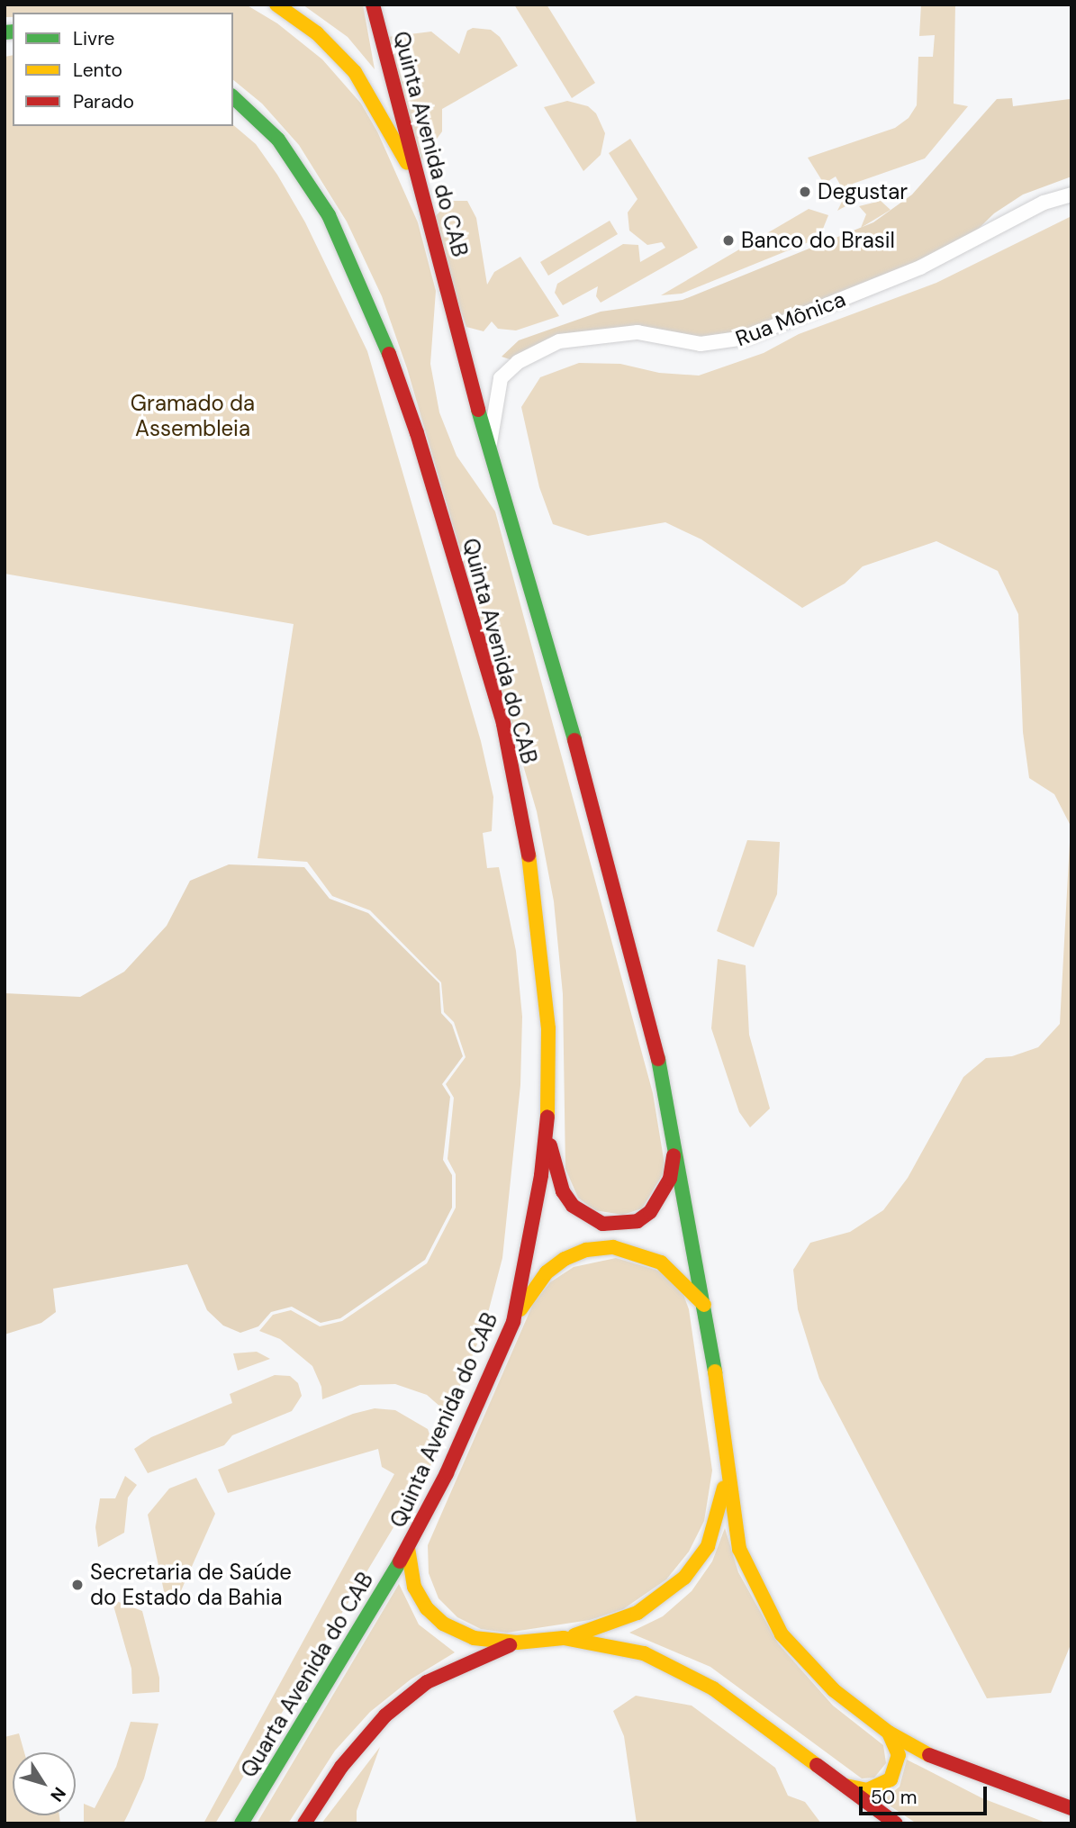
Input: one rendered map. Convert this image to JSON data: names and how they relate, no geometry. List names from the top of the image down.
{
  "streets": {
    "main road": ["Quinta Avenida do CAB", "Quarta Avenida do CAB"],
    "street": ["Rua Mônica"]
  },
  "crossings": [
    ["Quinta Avenida do CAB", "Rua Mônica"],
    ["Quinta Avenida do CAB", "Quarta Avenida do CAB"]
  ],
  "parks": ["Gramado da Assembleia"],
  "places": ["Degustar", "Banco do Brasil", "Secretaria de Saúde do Estado da Bahia"],
  "legend": ["Livre", "Lento", "Parado"],
  "scale_bar": "50 m",
  "north": "bottom right"
}
